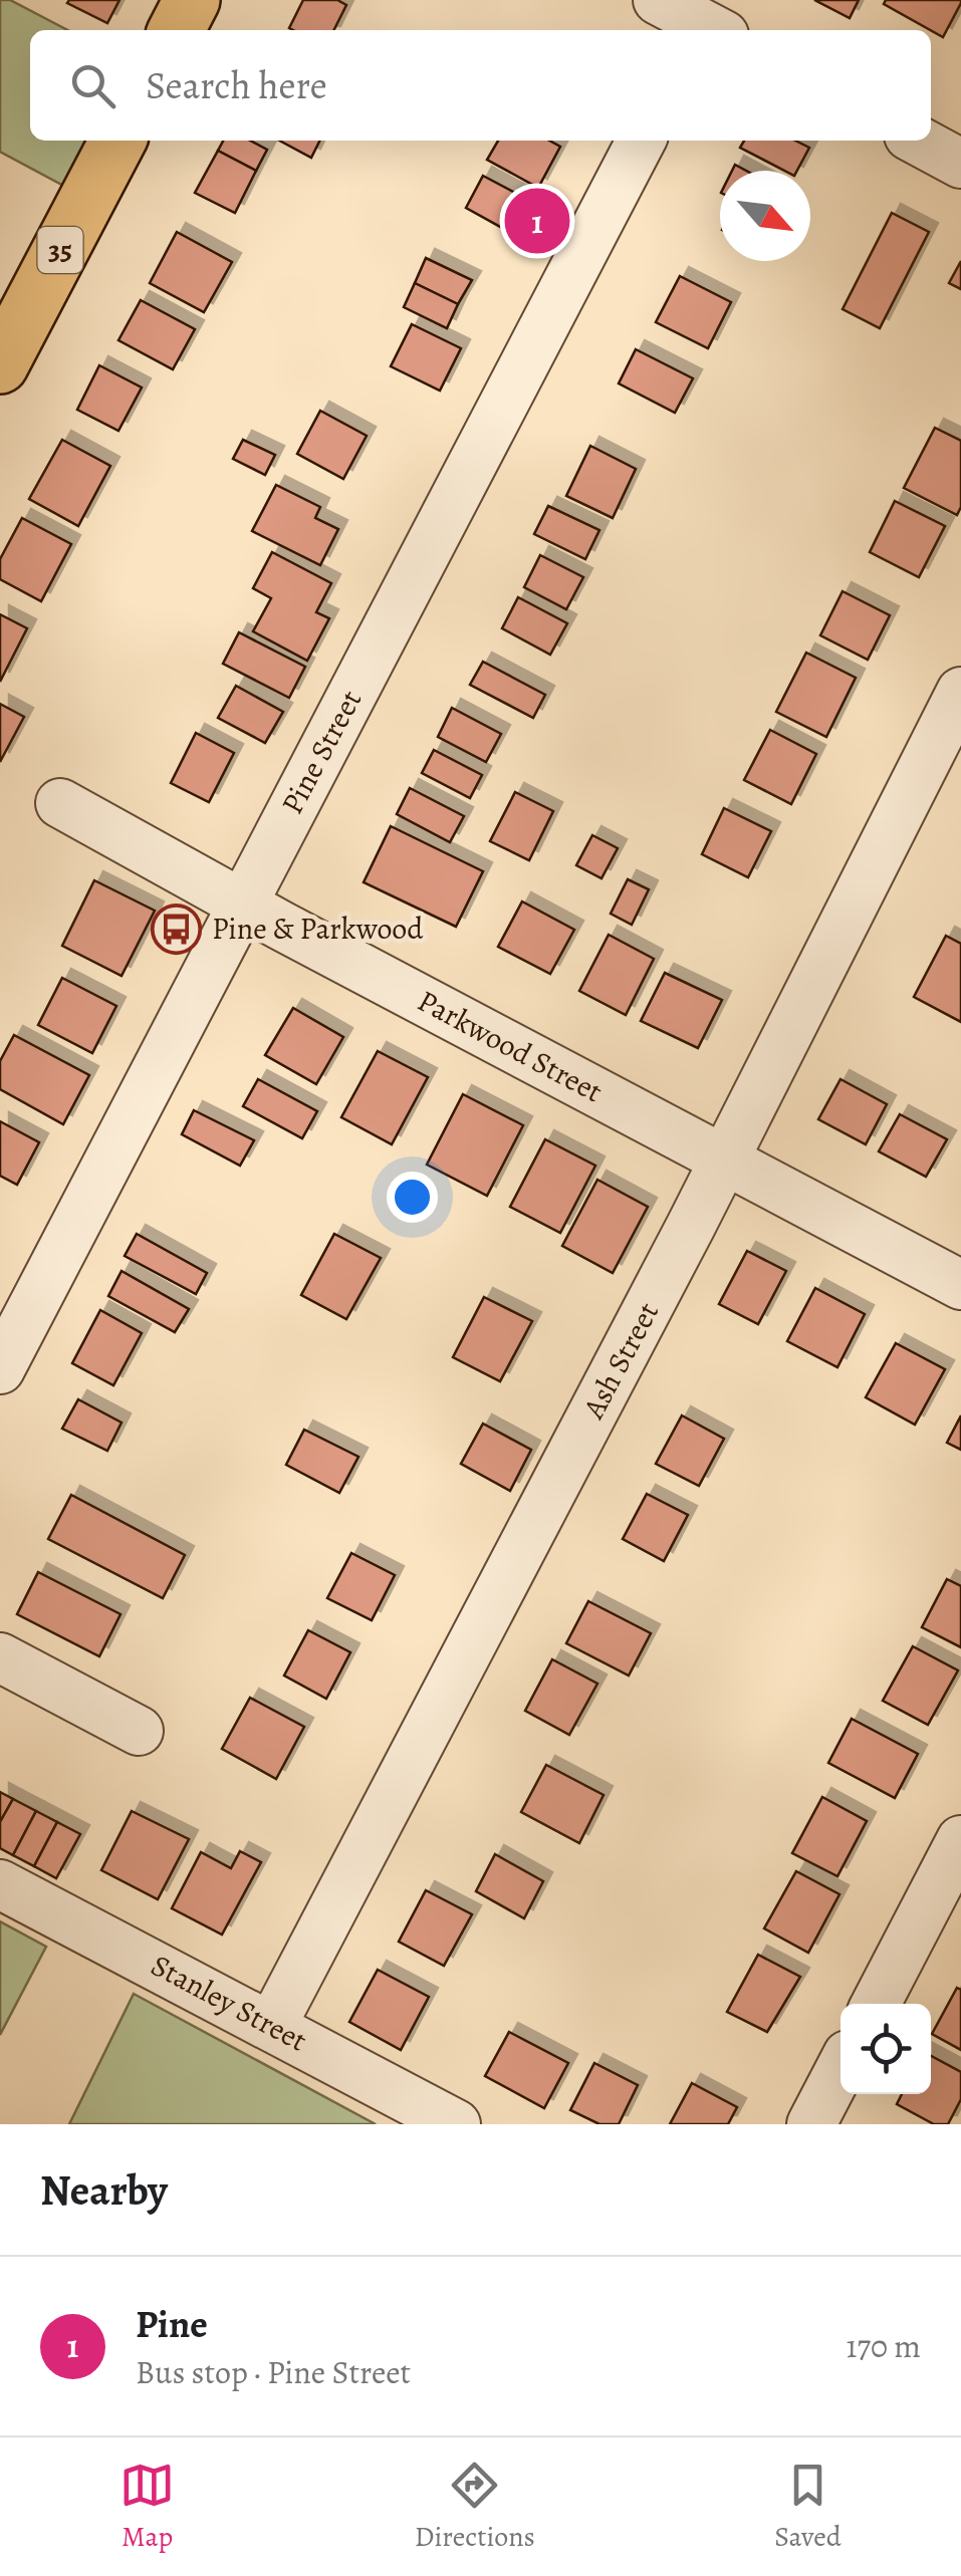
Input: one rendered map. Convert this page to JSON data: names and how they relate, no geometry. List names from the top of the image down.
{
  "streets": {
    "main road": ["35"],
    "street": [
      "Pine Street",
      "Parkwood Street",
      "Ash Street",
      "Stanley Street"
    ]
  },
  "crossings": [
    ["Pine Street", "Parkwood Street"],
    ["Parkwood Street", "Ash Street"],
    ["Ash Street", "Stanley Street"]
  ],
  "places": {
    "bus stop": ["Pine & Parkwood"]
  },
  "north": "bottom right",
  "page": {
    "search": "Search here",
    "pins": "1",
    "heading": "Nearby",
    "list": [
      {
        "mark": "1",
        "name": "Pine",
        "note": "Bus stop · Pine Street",
        "value": "170 m"
      }
    ],
    "nav": ["Map", "Directions", "Saved"]
  }
}
